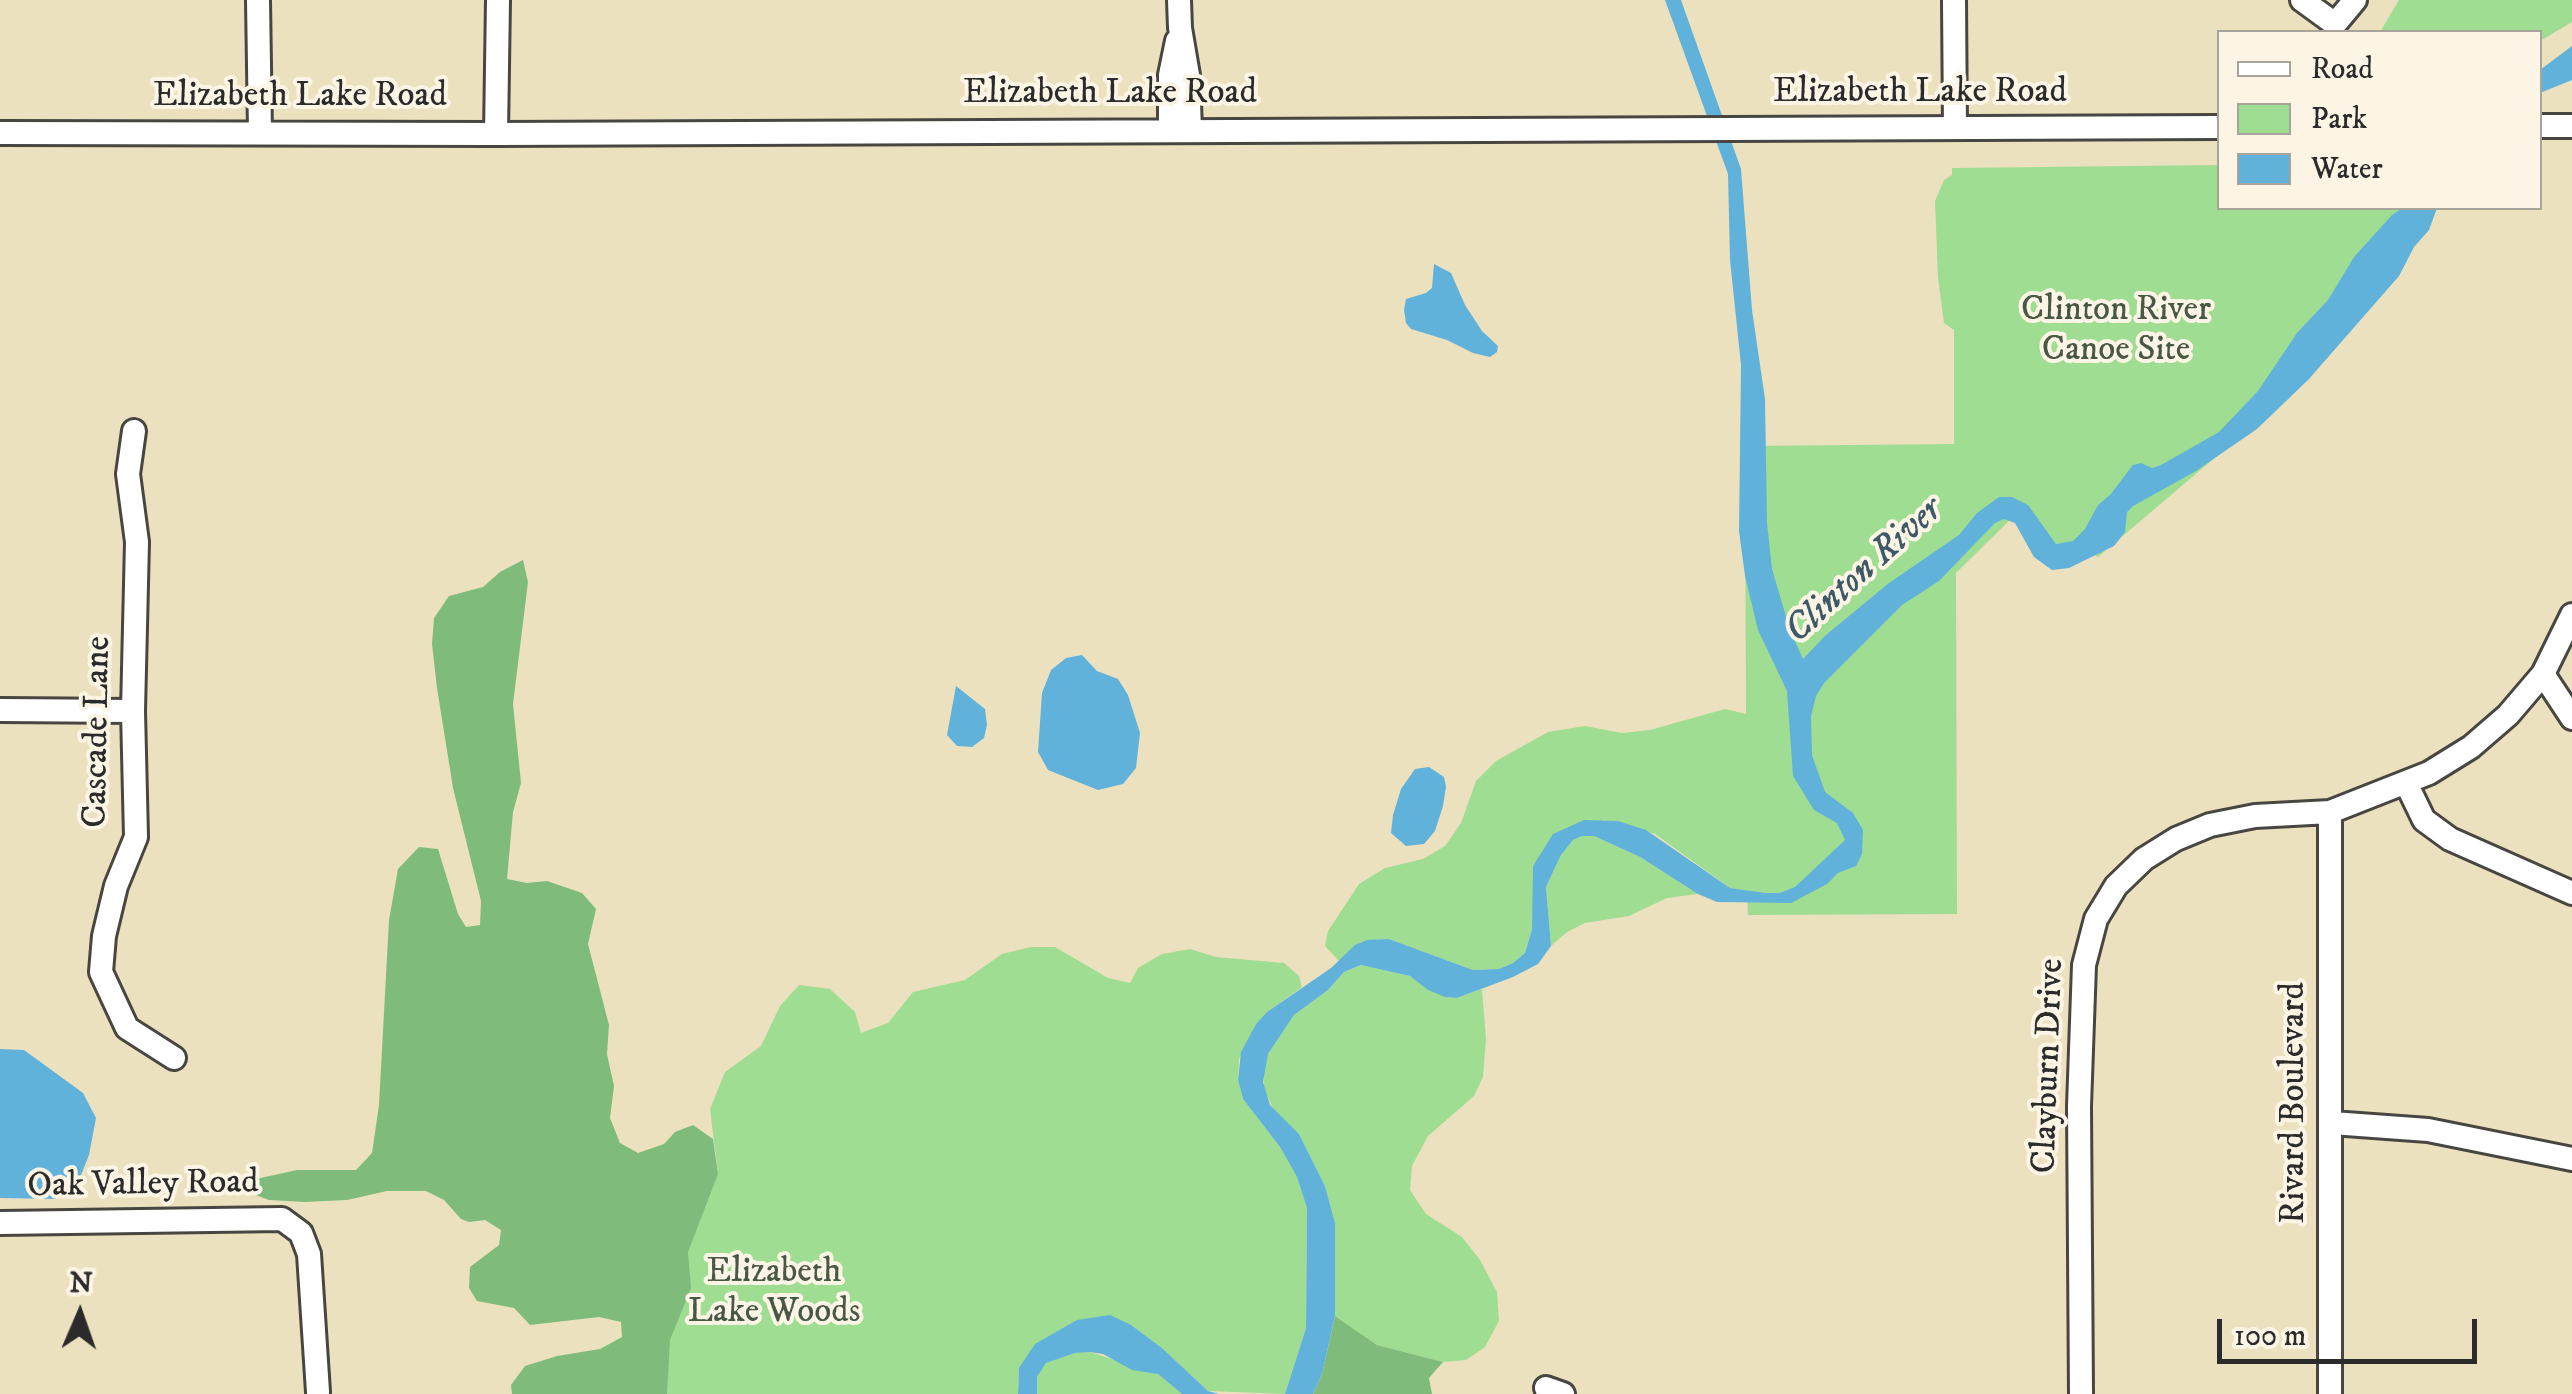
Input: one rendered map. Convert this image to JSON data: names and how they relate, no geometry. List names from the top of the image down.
{
  "streets": {
    "street": [
      "Elizabeth Lake Road",
      "Cascade Lane",
      "Clayburn Drive",
      "Rivard Boulevard",
      "Oak Valley Road"
    ]
  },
  "crossings": [
    ["Clayburn Drive", "Rivard Boulevard"]
  ],
  "water": ["Clinton River"],
  "parks": ["Clinton River Canoe Site", "Elizabeth Lake Woods"],
  "legend": ["Road", "Park", "Water"],
  "scale_bar": "100 m",
  "north": "top"
}
